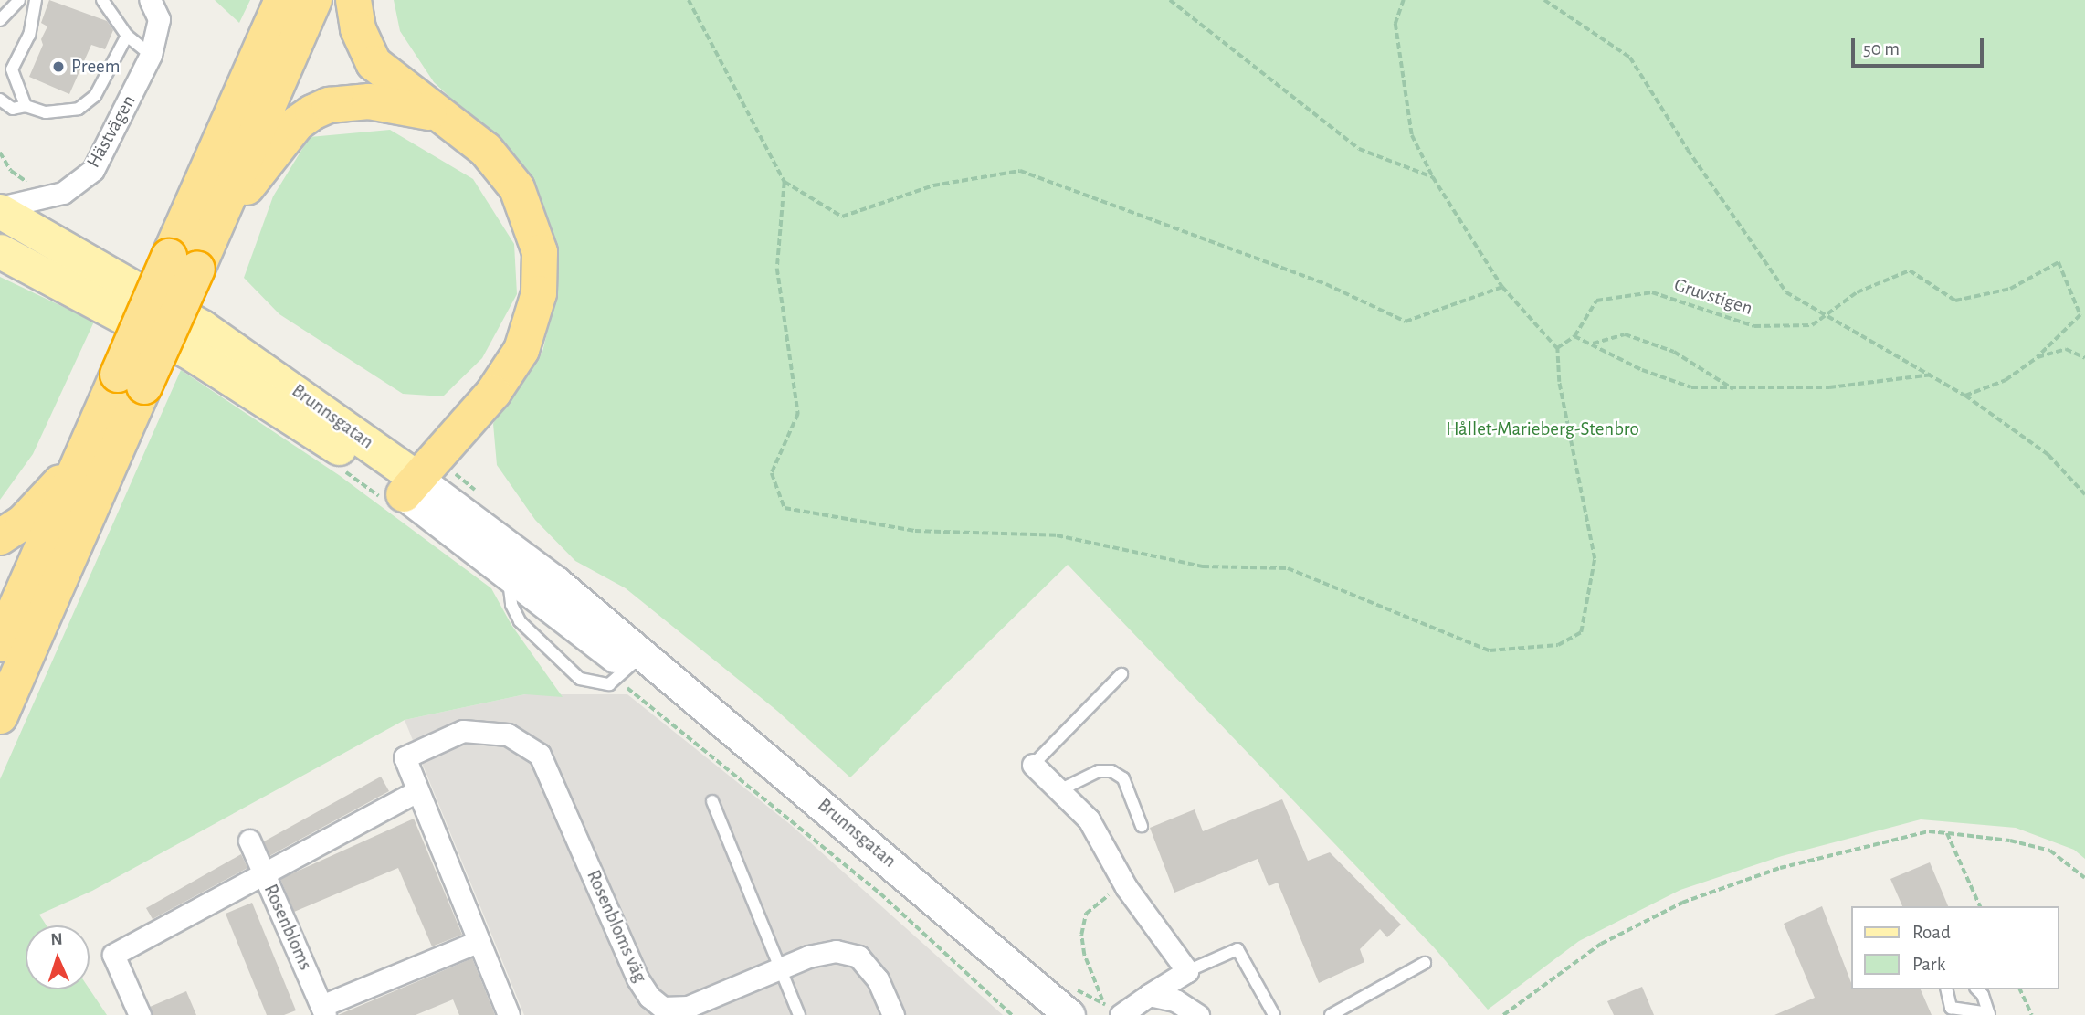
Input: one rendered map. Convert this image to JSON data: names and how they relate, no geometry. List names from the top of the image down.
{
  "streets": {
    "main road": ["Brunnsgatan"],
    "street": ["Hästvägen", "Rosenbloms väg", "Rosenbloms"],
    "path": ["Gruvstigen"]
  },
  "crossings": [
    ["Hästvägen", "Brunnsgatan"]
  ],
  "parks": ["Hållet-Marieberg-Stenbro"],
  "places": ["Preem"],
  "legend": ["Road", "Park"],
  "scale_bar": "50 m",
  "north": "top"
}
